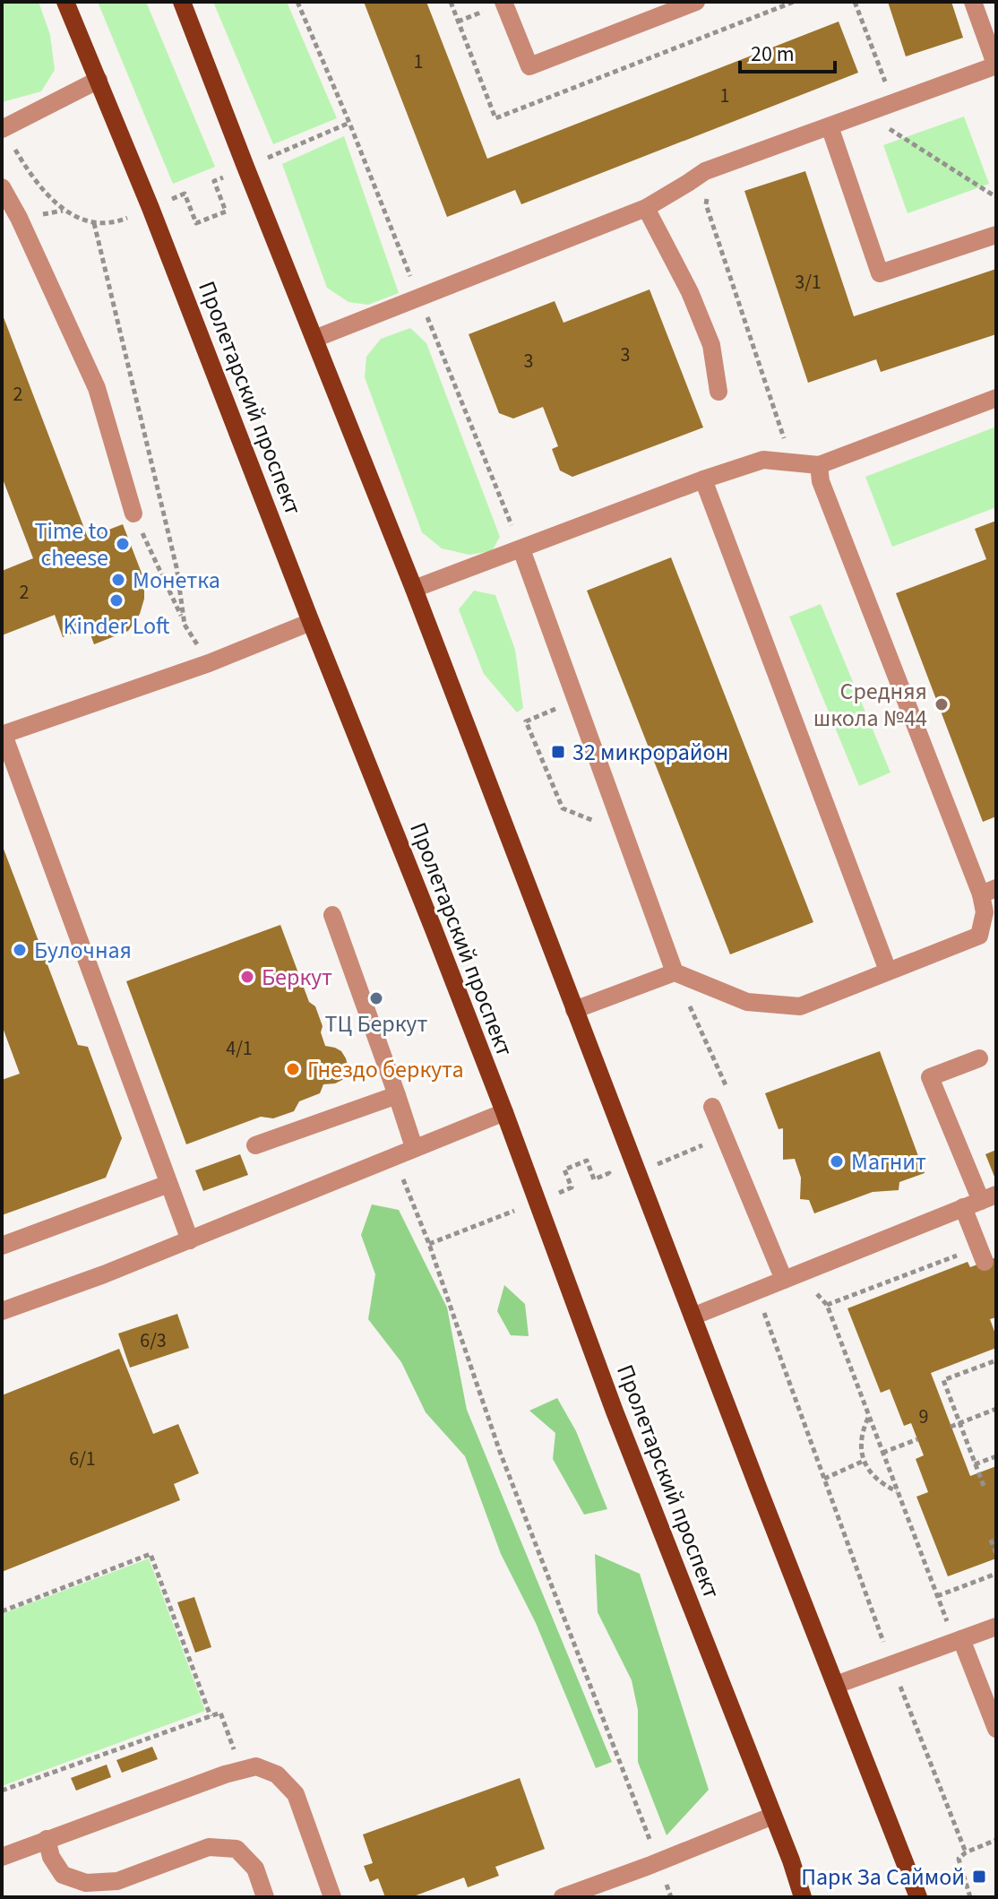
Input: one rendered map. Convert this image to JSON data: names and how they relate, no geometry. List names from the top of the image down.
{
  "streets": {
    "main road": ["Пролетарский проспект"]
  },
  "places": {
    "other": [
      "Time to cheese",
      "Монетка",
      "Kinder Loft",
      "Средняя школа №44",
      "Булочная",
      "Беркут",
      "ТЦ Беркут",
      "Гнездо беркута",
      "Магнит"
    ],
    "transit": ["32 микрорайон", "Парк За Саймой"]
  },
  "house_numbers": [
    "1",
    "1",
    "3/1",
    "3",
    "3",
    "2",
    "2",
    "4/1",
    "6/3",
    "9",
    "6/1"
  ],
  "scale_bar": "20 m"
}
